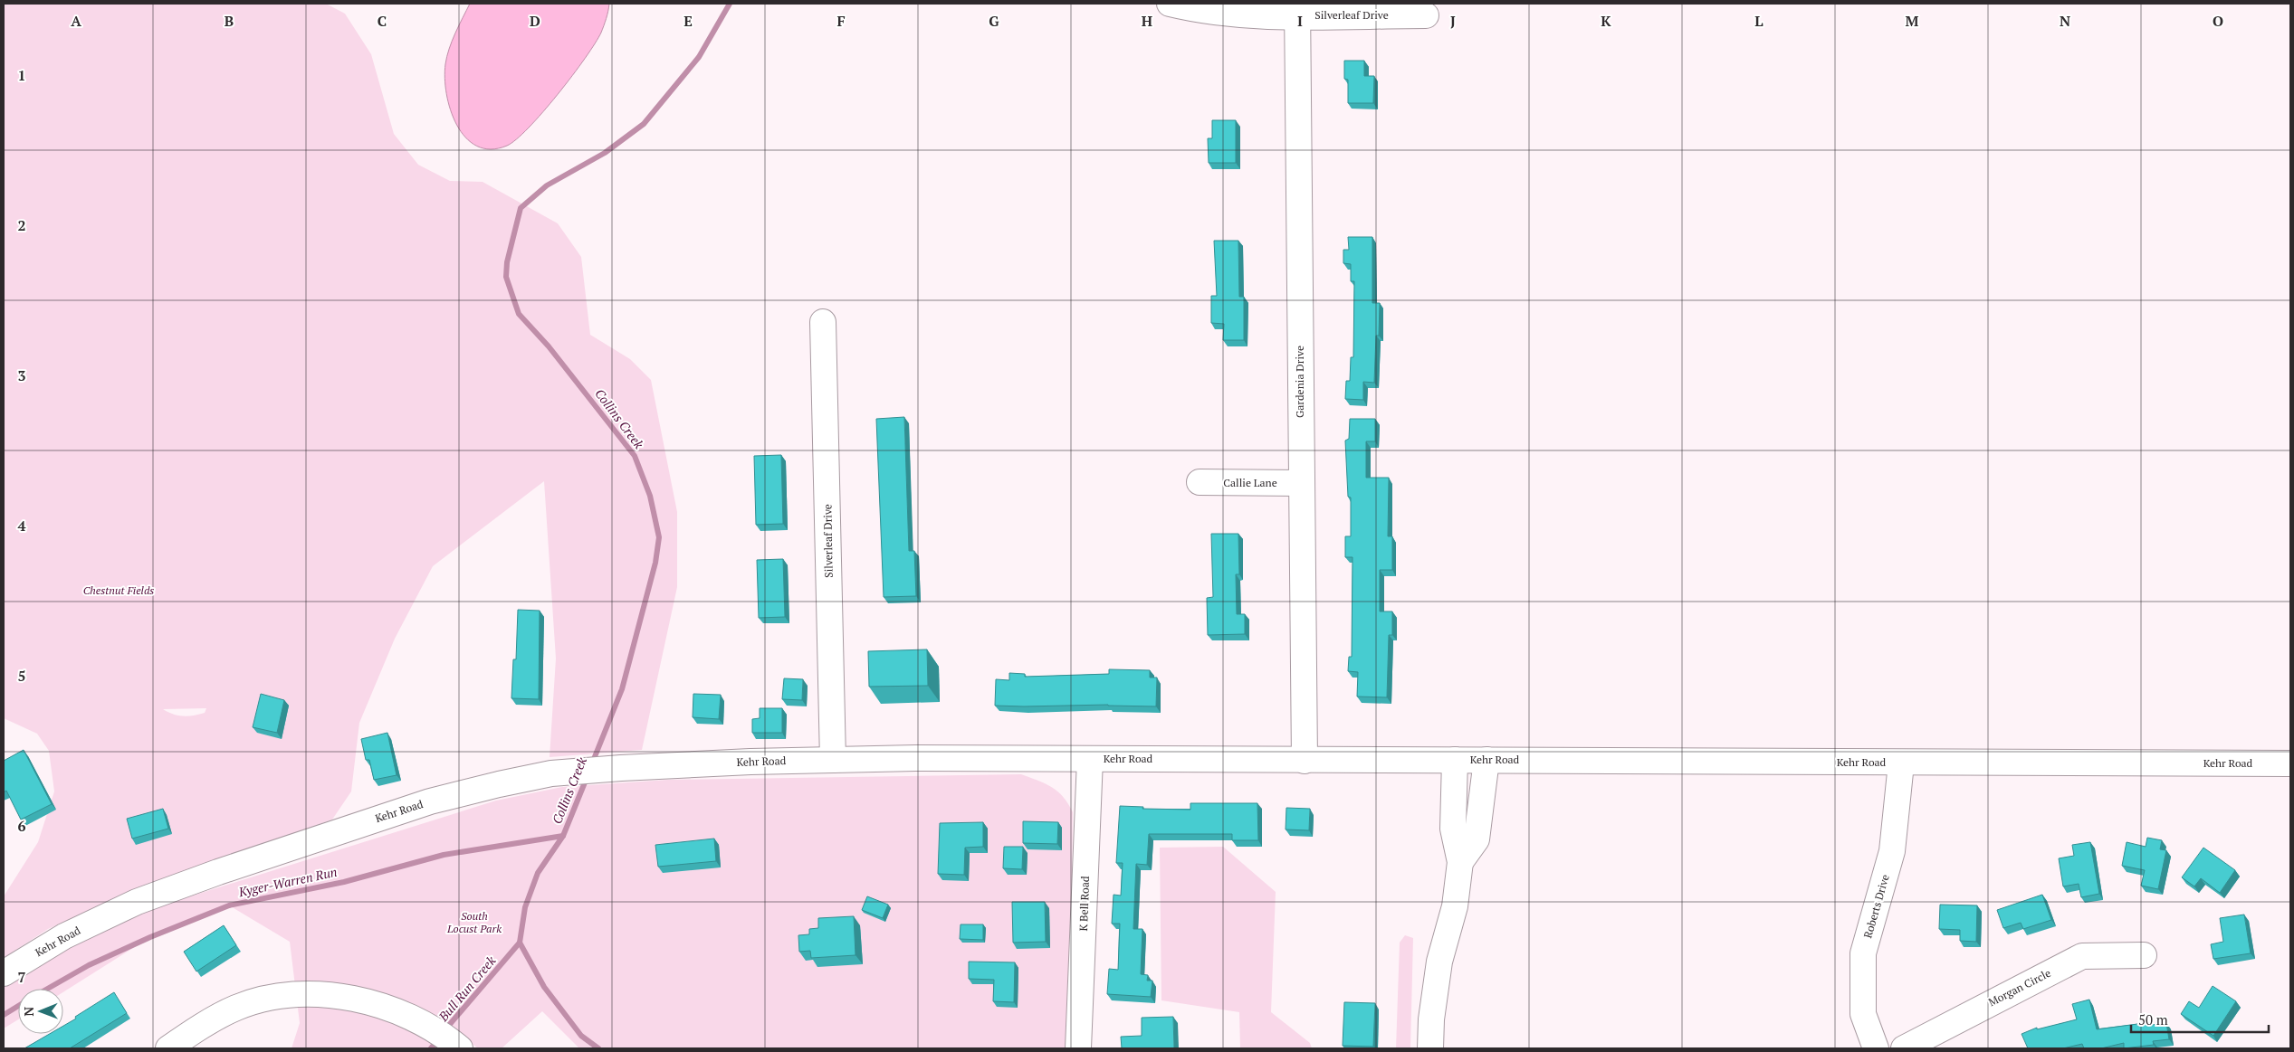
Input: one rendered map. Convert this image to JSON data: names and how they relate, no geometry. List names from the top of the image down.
{
  "streets": {
    "street": [
      "Silverleaf Drive",
      "Gardenia Drive",
      "Callie Lane",
      "Kehr Road",
      "K Bell Road",
      "Roberts Drive",
      "Morgan Circle"
    ]
  },
  "crossings": [
    ["Silverleaf Drive", "Gardenia Drive"],
    ["Silverleaf Drive", "Kehr Road"],
    ["Gardenia Drive", "Callie Lane"],
    ["Gardenia Drive", "Kehr Road"],
    ["Kehr Road", "K Bell Road"],
    ["Kehr Road", "Roberts Drive"]
  ],
  "water": ["Collins Creek", "Kyger-Warren Run", "Bull Run Creek"],
  "parks": ["Chestnut Fields", "South Locust Park"],
  "scale_bar": "50 m",
  "north": "left",
  "grid": {
    "columns": [
      "A",
      "B",
      "C",
      "D",
      "E",
      "F",
      "G",
      "H",
      "I",
      "J",
      "K",
      "L",
      "M",
      "N",
      "O"
    ],
    "rows": [
      "1",
      "2",
      "3",
      "4",
      "5",
      "6",
      "7"
    ]
  }
}
